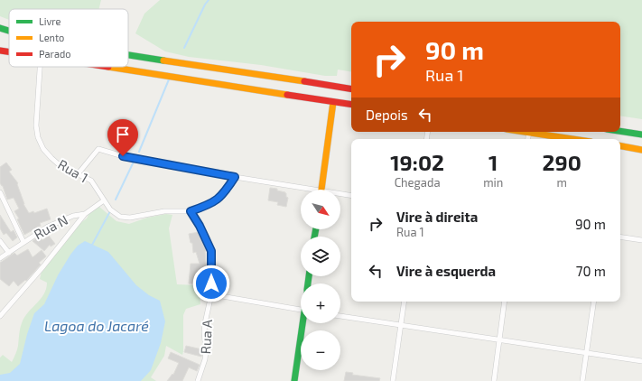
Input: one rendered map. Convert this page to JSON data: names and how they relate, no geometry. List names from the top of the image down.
{
  "streets": {
    "street": ["Rua 1", "Rua N", "Rua A"]
  },
  "crossings": [
    ["Rua 1", "Rua N"],
    ["Rua 1", "Rua A"]
  ],
  "water": ["Lagoa do Jacaré"],
  "legend": ["Livre", "Lento", "Parado"],
  "north": "bottom right",
  "page": {
    "turn": ["90 m", "Rua 1"],
    "then": "Depois",
    "eta": [
      "19:02",
      "Chegada",
      "1",
      "min",
      "290",
      "m"
    ],
    "map_buttons": ["+", "−"],
    "list": [
      {
        "name": "Vire à direita",
        "note": "Rua 1",
        "value": "90 m"
      },
      {
        "name": "Vire à esquerda",
        "value": "70 m"
      }
    ]
  }
}
